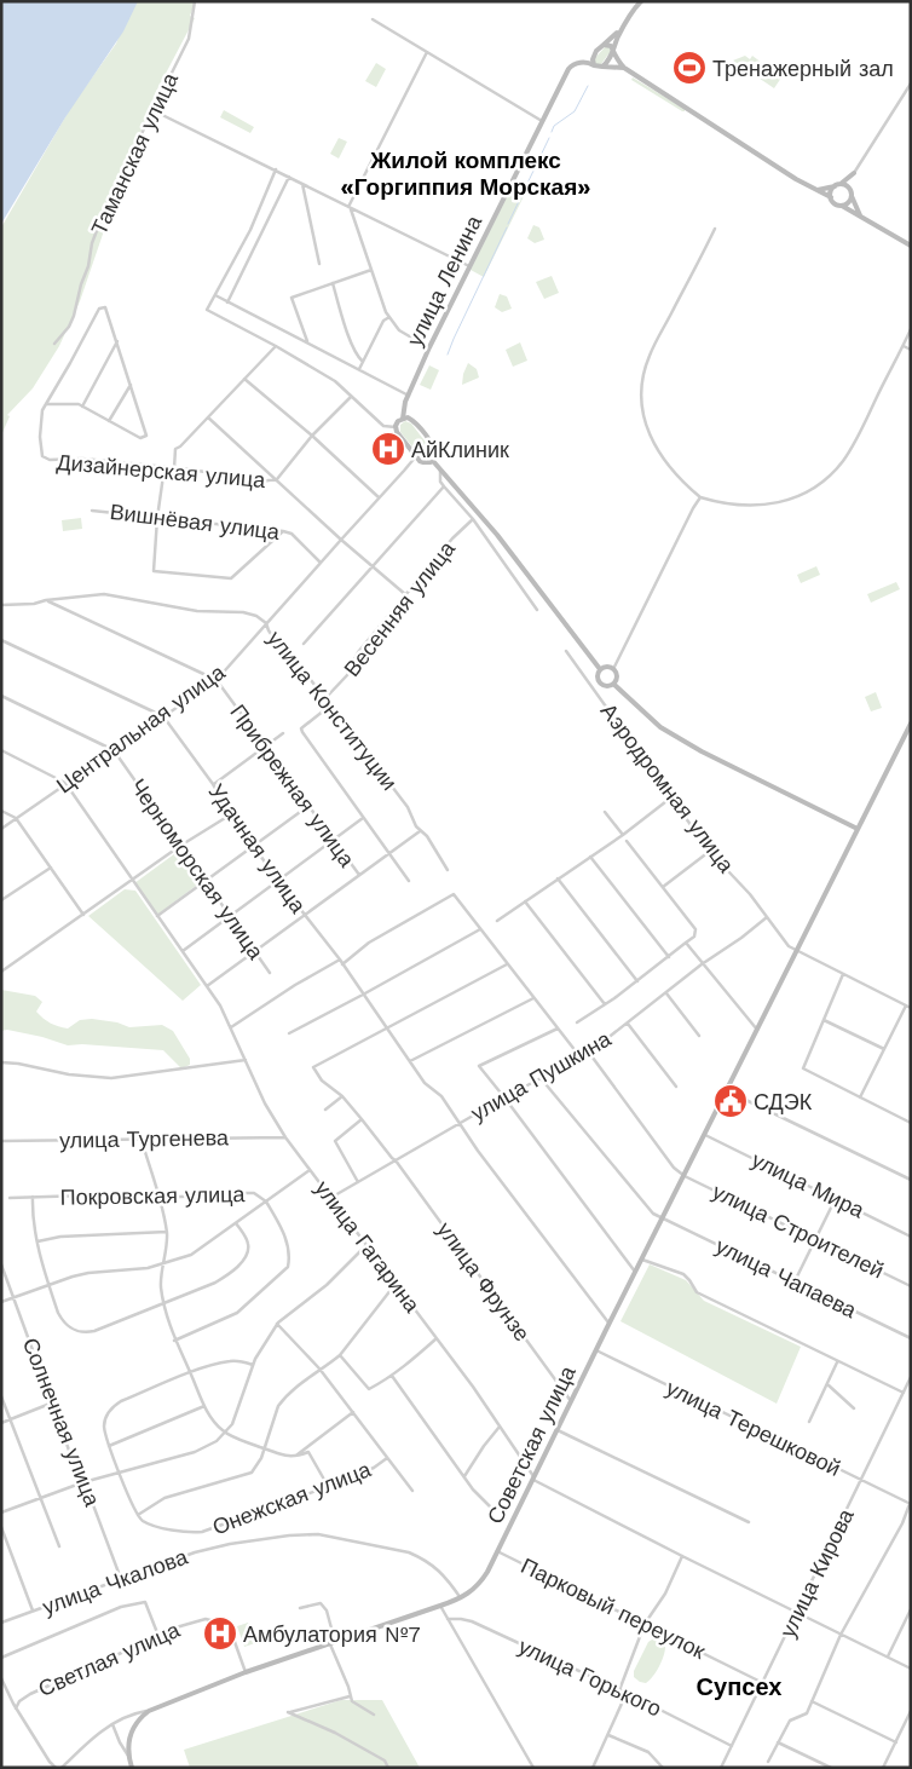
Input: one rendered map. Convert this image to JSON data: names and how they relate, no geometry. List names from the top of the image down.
{
  "streets": {
    "street": [
      "Таманская улица",
      "улица Ленина",
      "Дизайнерская улица",
      "Вишнёвая улица",
      "Весенняя улица",
      "улица Конституции",
      "Центральная улица",
      "Прибрежная улица",
      "Аэродромная улица",
      "Удачная улица",
      "Черноморская улица",
      "улица Пушкина",
      "улица Тургенева",
      "улица Мира",
      "Покровская улица",
      "улица Строителей",
      "улица Гагарина",
      "улица Чапаева",
      "улица Фрунзе",
      "Солнечная улица",
      "улица Терешковой",
      "Советская улица",
      "Онежская улица",
      "улица Кирова",
      "улица Чкалова",
      "Парковый переулок",
      "Светлая улица",
      "улица Горького"
    ]
  },
  "crossings": [
    ["Вишнёвая улица", "Центральная улица"],
    ["Весенняя улица", "улица Конституции"],
    ["улица Конституции", "Центральная улица"],
    ["улица Конституции", "Прибрежная улица"],
    ["Центральная улица", "Прибрежная улица"],
    ["Центральная улица", "Удачная улица"],
    ["Центральная улица", "Черноморская улица"],
    ["Центральная улица", "улица Гагарина"],
    ["Аэродромная улица", "улица Пушкина"],
    ["Аэродромная улица", "Советская улица"],
    ["Удачная улица", "улица Пушкина"],
    ["Удачная улица", "улица Фрунзе"],
    ["улица Пушкина", "улица Гагарина"],
    ["улица Пушкина", "улица Чапаева"],
    ["улица Пушкина", "улица Фрунзе"],
    ["улица Тургенева", "улица Гагарина"],
    ["улица Мира", "Советская улица"],
    ["улица Строителей", "Советская улица"],
    ["улица Гагарина", "Советская улица"],
    ["улица Гагарина", "улица Кирова"],
    ["улица Чапаева", "Советская улица"],
    ["улица Фрунзе", "Советская улица"],
    ["Солнечная улица", "улица Чкалова"],
    ["улица Терешковой", "Советская улица"],
    ["улица Терешковой", "улица Кирова"],
    ["Советская улица", "улица Чкалова"],
    ["Советская улица", "Парковый переулок"],
    ["Советская улица", "Светлая улица"],
    ["улица Кирова", "Парковый переулок"],
    ["улица Кирова", "улица Горького"]
  ],
  "districts": ["Жилой комплекс «Горгиппия Морская»", "Супсех"],
  "places": {
    "sports": ["Тренажерный зал"],
    "hospital": ["АйКлиник", "Амбулатория №7"],
    "public building": ["СДЭК"]
  }
}
